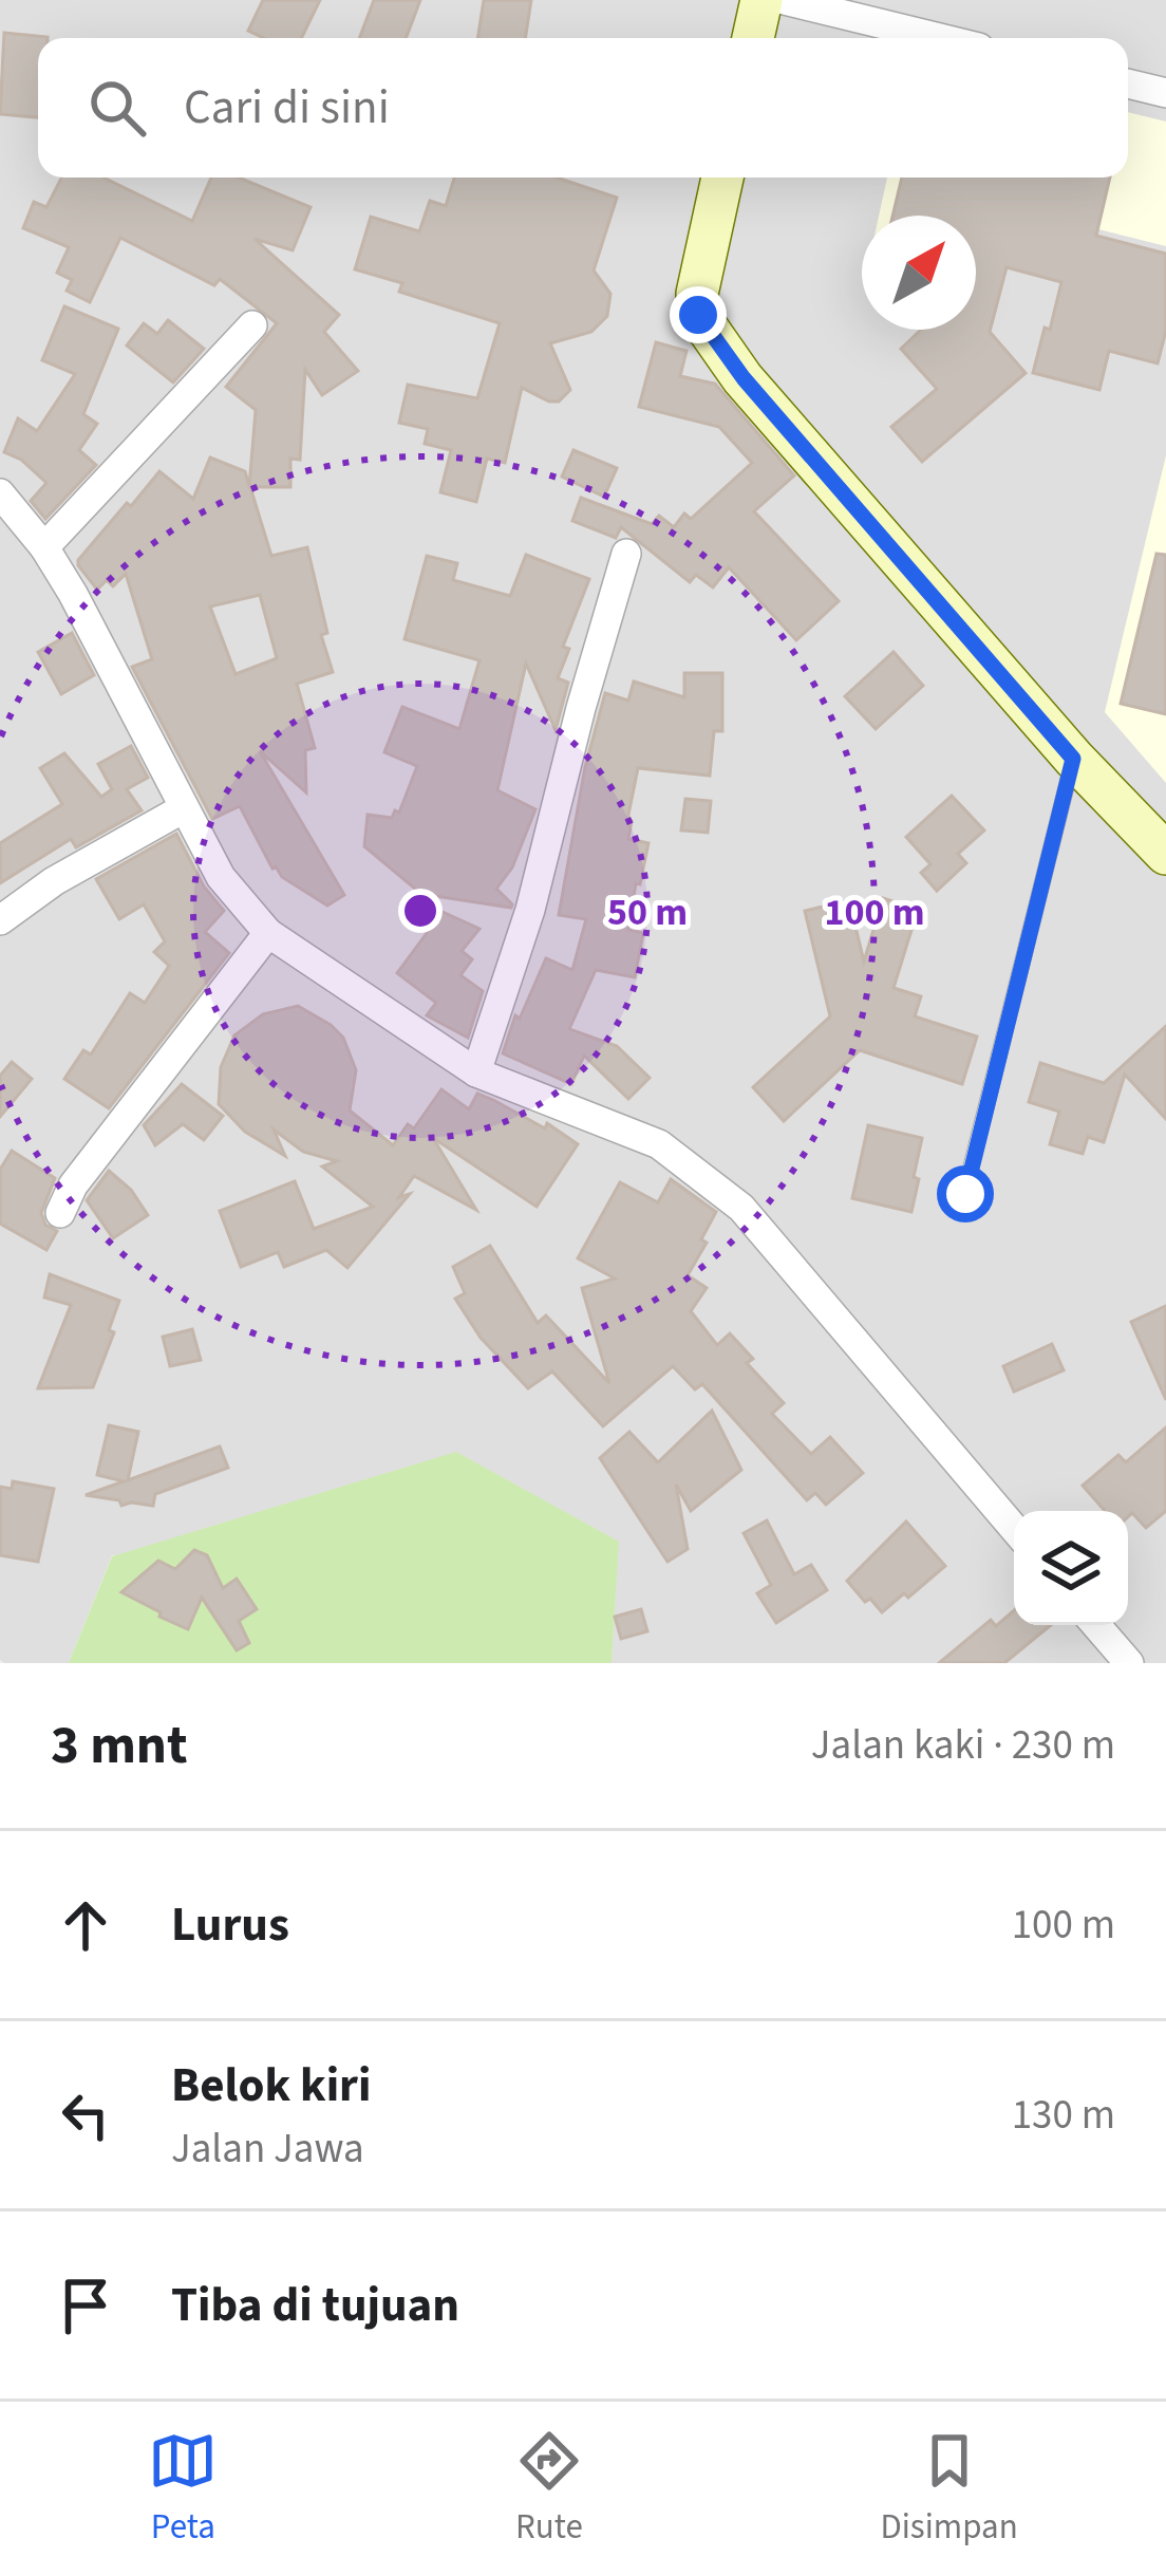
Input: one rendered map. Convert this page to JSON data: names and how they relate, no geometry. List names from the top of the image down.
{
  "north": "top right",
  "page": {
    "search": "Cari di sini",
    "heading": ["3 mnt", "Jalan kaki · 230 m"],
    "list": [
      ["Lurus", "100 m"],
      ["Belok kiri", "Jalan Jawa", "130 m"],
      "Tiba di tujuan"
    ],
    "nav": ["Peta", "Rute", "Disimpan"]
  },
  "rings": ["50 m", "100 m"]
}
